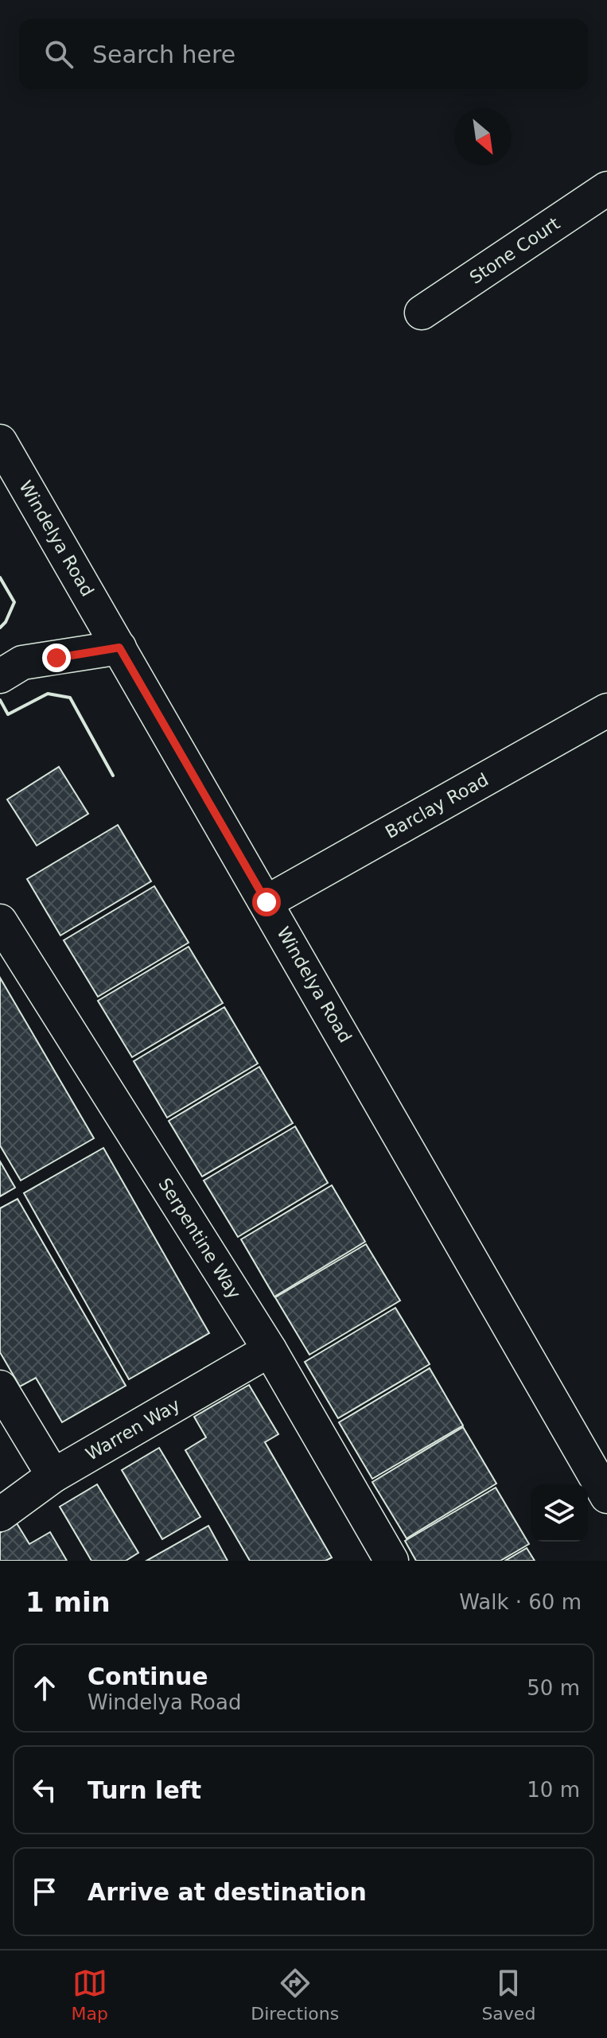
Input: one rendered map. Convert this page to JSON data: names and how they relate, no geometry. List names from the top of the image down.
{
  "streets": {
    "street": [
      "Stone Court",
      "Windelya Road",
      "Barclay Road",
      "Serpentine Way",
      "Warren Way"
    ]
  },
  "crossings": [
    ["Windelya Road", "Barclay Road"],
    ["Serpentine Way", "Warren Way"]
  ],
  "north": "bottom right",
  "page": {
    "search": "Search here",
    "heading": ["1 min", "Walk · 60 m"],
    "list": [
      ["Continue", "Windelya Road", "50 m"],
      ["Turn left", "10 m"],
      "Arrive at destination"
    ],
    "nav": ["Map", "Directions", "Saved"]
  }
}
